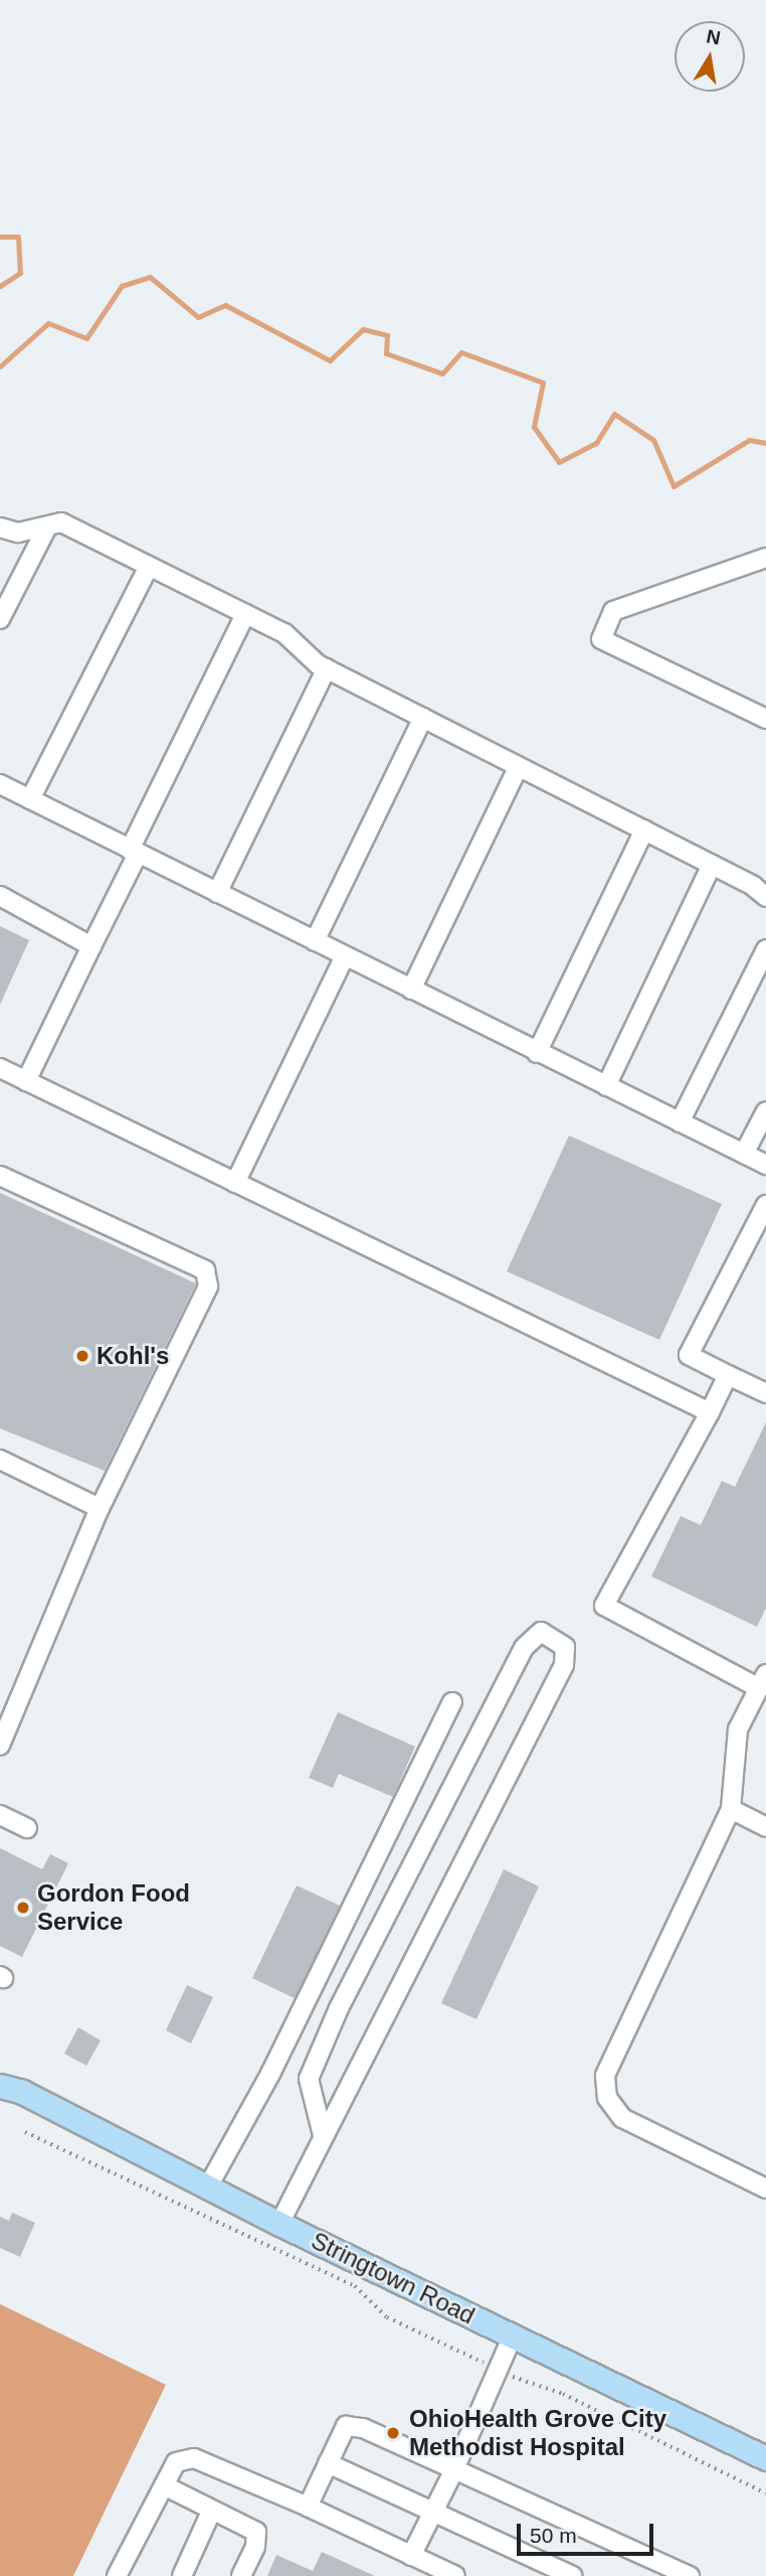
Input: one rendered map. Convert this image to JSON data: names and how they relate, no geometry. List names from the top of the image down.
{
  "streets": {
    "main road": ["Stringtown Road"]
  },
  "places": ["Kohl's", "Gordon Food Service", "OhioHealth Grove City Methodist Hospital"],
  "scale_bar": "50 m",
  "north": "top"
}
